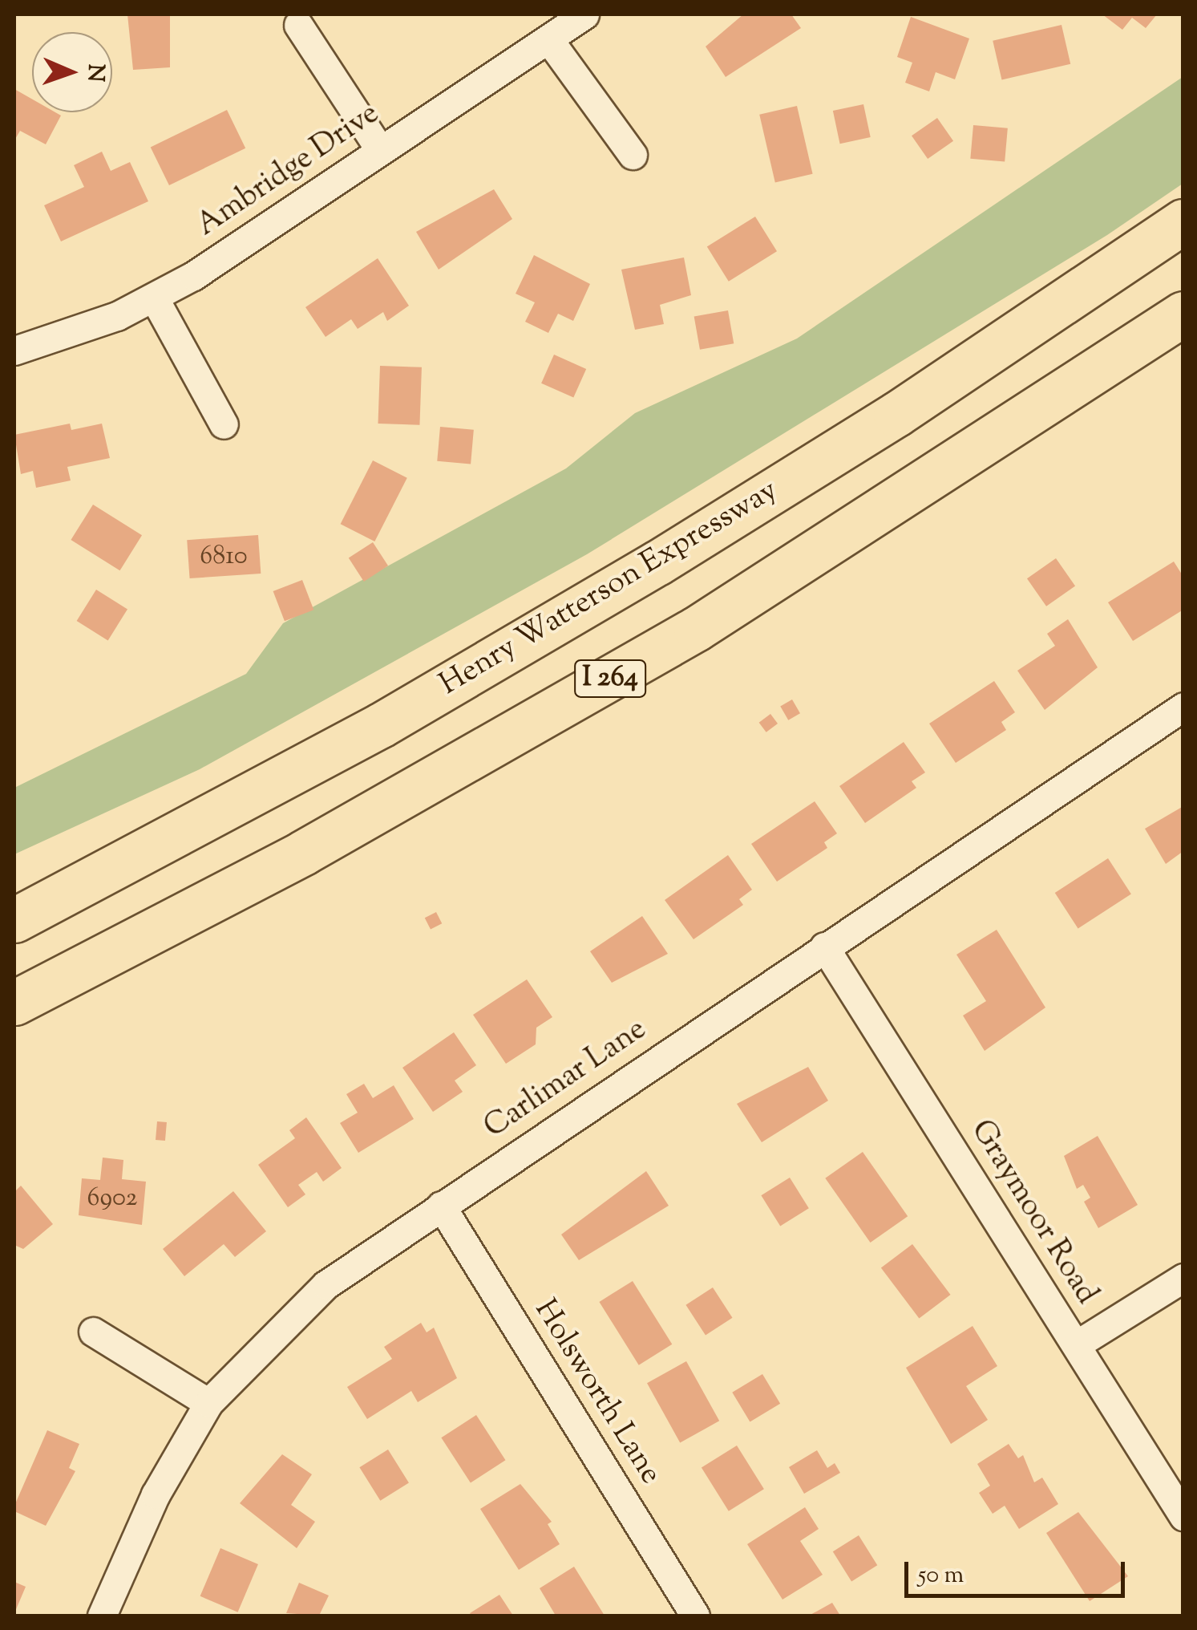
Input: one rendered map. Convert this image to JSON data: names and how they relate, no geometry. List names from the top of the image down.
{
  "streets": {
    "highway": ["Henry Watterson Expressway", "I 264"],
    "street": [
      "Ambridge Drive",
      "Carlimar Lane",
      "Graymoor Road",
      "Holsworth Lane"
    ]
  },
  "crossings": [
    ["Carlimar Lane", "Graymoor Road"],
    ["Carlimar Lane", "Holsworth Lane"]
  ],
  "house_numbers": ["6810", "6902"],
  "scale_bar": "50 m",
  "north": "right"
}
